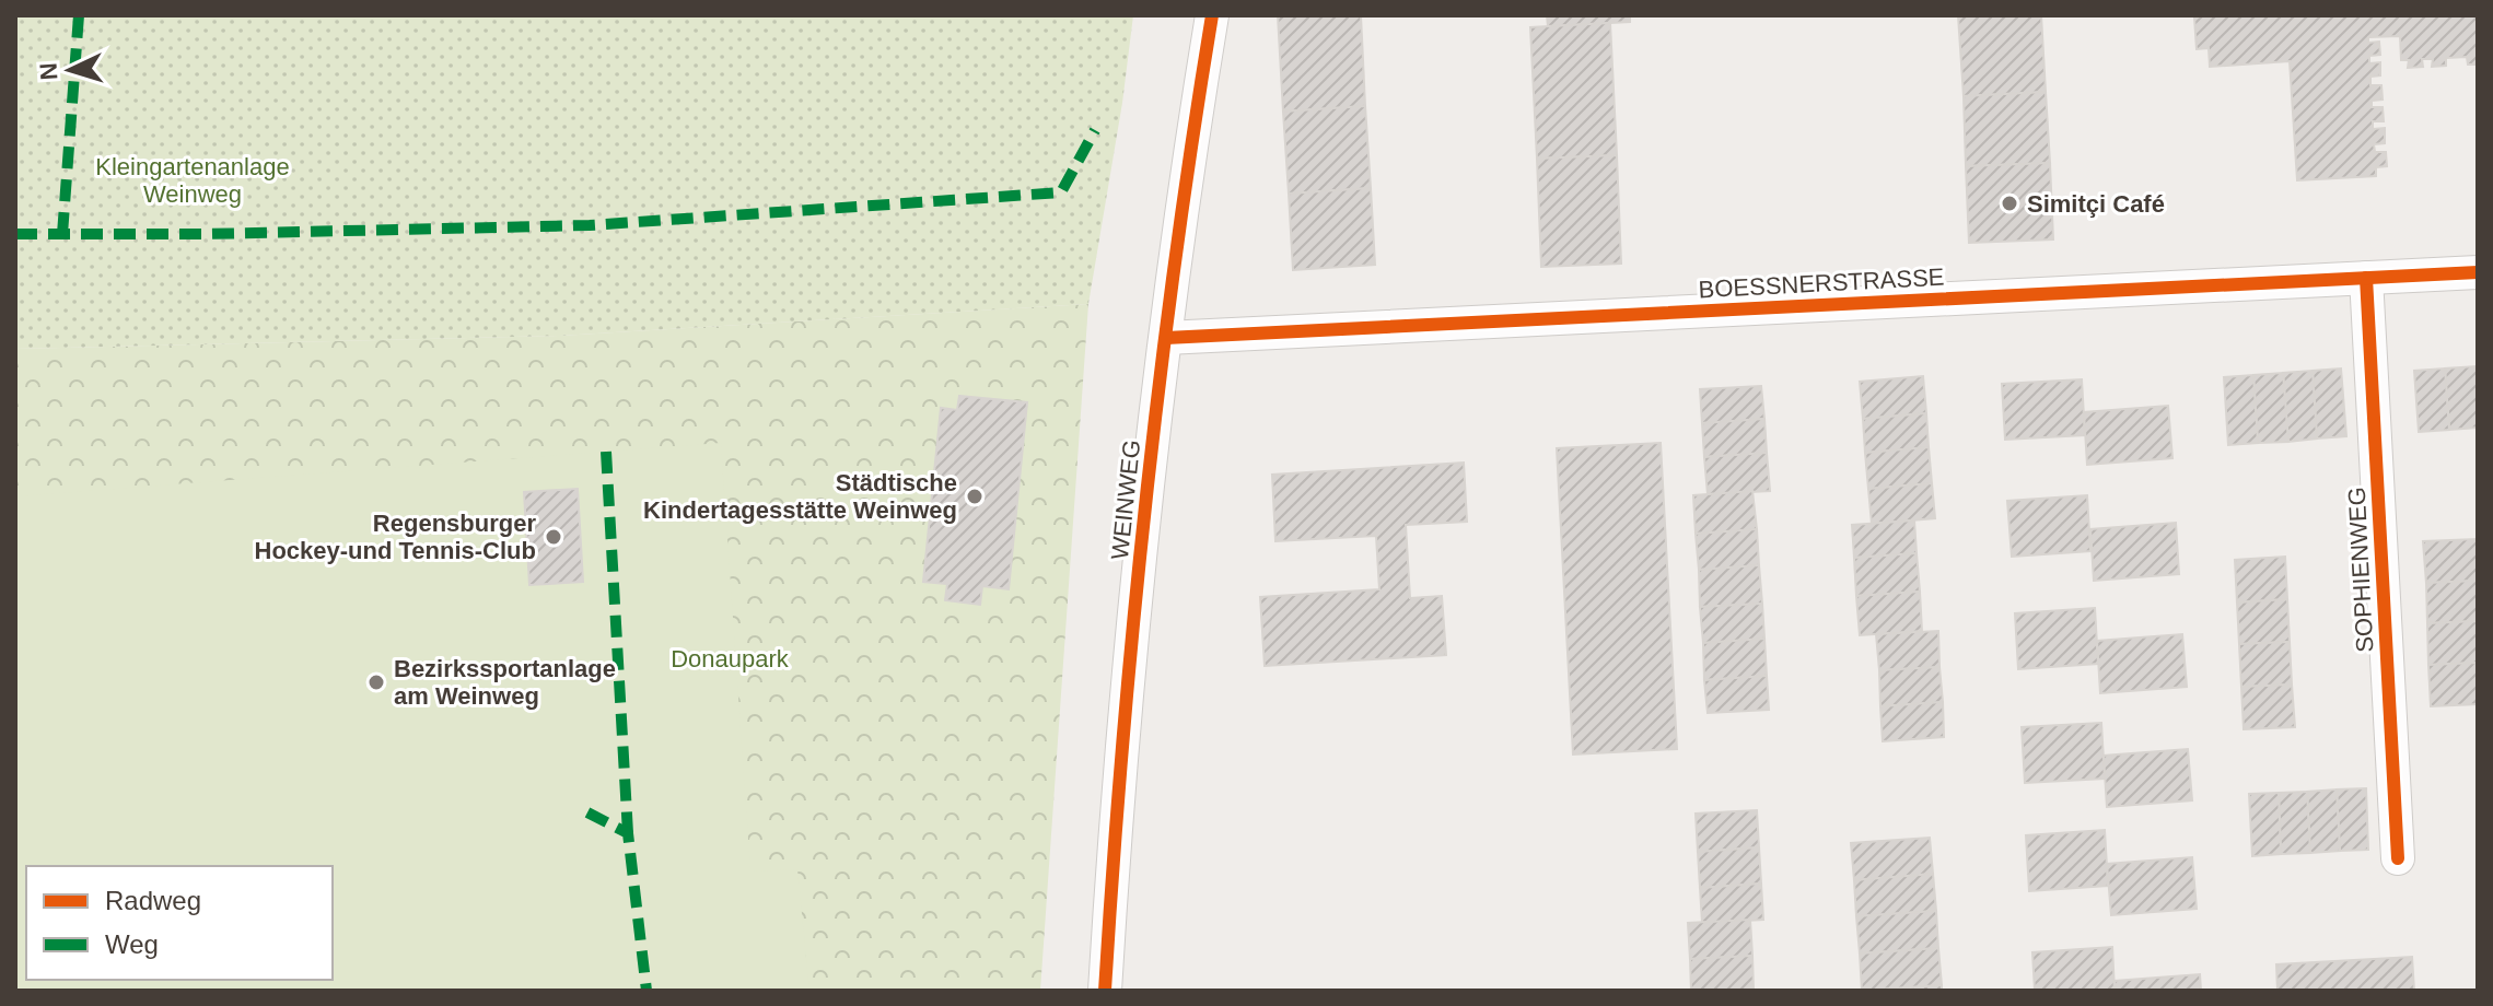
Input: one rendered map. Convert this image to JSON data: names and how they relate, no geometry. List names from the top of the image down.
{
  "streets": {
    "street": ["BOESSNERSTRASSE", "WEINWEG", "SOPHIENWEG"]
  },
  "crossings": [
    ["BOESSNERSTRASSE", "WEINWEG"],
    ["BOESSNERSTRASSE", "SOPHIENWEG"]
  ],
  "parks": ["Kleingartenanlage Weinweg", "Donaupark"],
  "places": [
    "Simitçi Café",
    "Städtische Kindertagesstätte Weinweg",
    "Regensburger Hockey-und Tennis-Club",
    "Bezirkssportanlage am Weinweg"
  ],
  "legend": ["Radweg", "Weg"],
  "north": "left"
}
